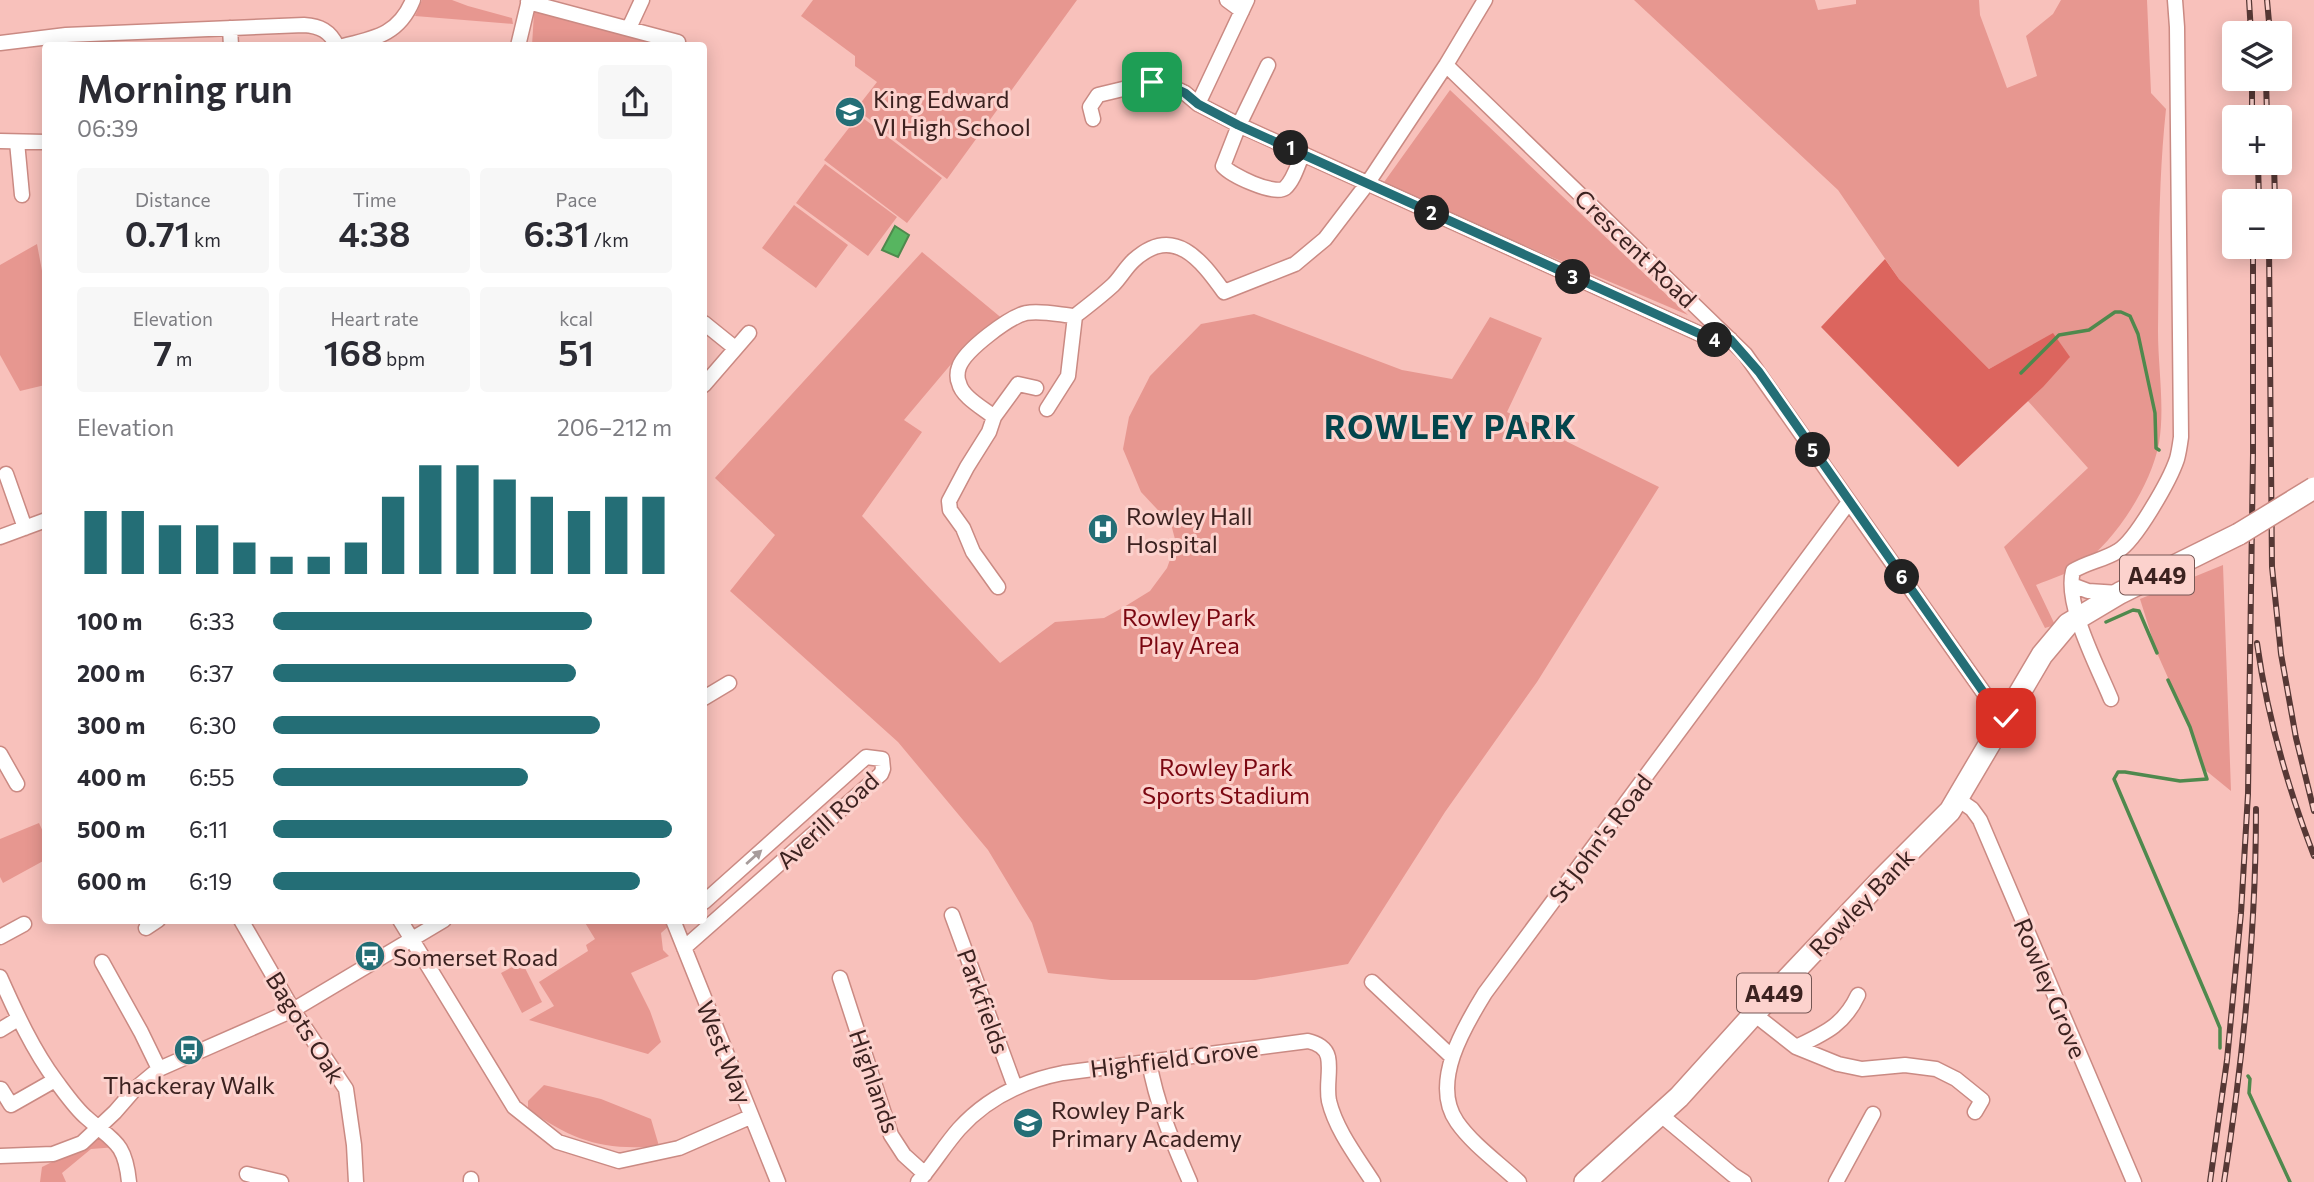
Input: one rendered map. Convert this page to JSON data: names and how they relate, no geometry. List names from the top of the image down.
{
  "streets": {
    "highway": ["A449", "Rowley Bank"],
    "street": [
      "Crescent Road",
      "Averill Road",
      "St John's Road",
      "Rowley Grove",
      "Parkfields",
      "Bagots Oak",
      "West Way",
      "Highfield Grove",
      "Highlands"
    ]
  },
  "crossings": [
    ["Crescent Road", "A449"],
    ["Crescent Road", "St John's Road"],
    ["A449", "Rowley Bank"],
    ["A449", "Rowley Grove"],
    ["Averill Road", "West Way"],
    ["Rowley Bank", "Rowley Grove"],
    ["Parkfields", "Highfield Grove"],
    ["Highfield Grove", "Highlands"]
  ],
  "districts": ["ROWLEY PARK"],
  "parks": ["Rowley Park Play Area", "Rowley Park Sports Stadium"],
  "places": {
    "school or university": ["King Edward VI High School", "Rowley Park Primary Academy"],
    "hospital": ["Rowley Hall Hospital"],
    "bus stop": ["Somerset Road", "Thackeray Walk"]
  },
  "page": {
    "map_buttons": ["+", "−"],
    "heading": ["Morning run", "06:39"],
    "pins": [
      "1",
      "2",
      "3",
      "4",
      "5",
      "6"
    ],
    "stats": [
      ["Distance", "0.71 km"],
      ["Time", "4:38"],
      ["Pace", "6:31 /km"],
      ["Elevation", "7 m"],
      ["Heart rate", "168 bpm"],
      ["kcal", "51"]
    ],
    "chart": ["Elevation", "206–212 m"],
    "list": [
      {
        "name": "100 m",
        "note": "6:33"
      },
      {
        "name": "200 m",
        "note": "6:37"
      },
      {
        "name": "300 m",
        "note": "6:30"
      },
      {
        "name": "400 m",
        "note": "6:55"
      },
      {
        "name": "500 m",
        "note": "6:11"
      },
      {
        "name": "600 m",
        "note": "6:19"
      }
    ]
  }
}
